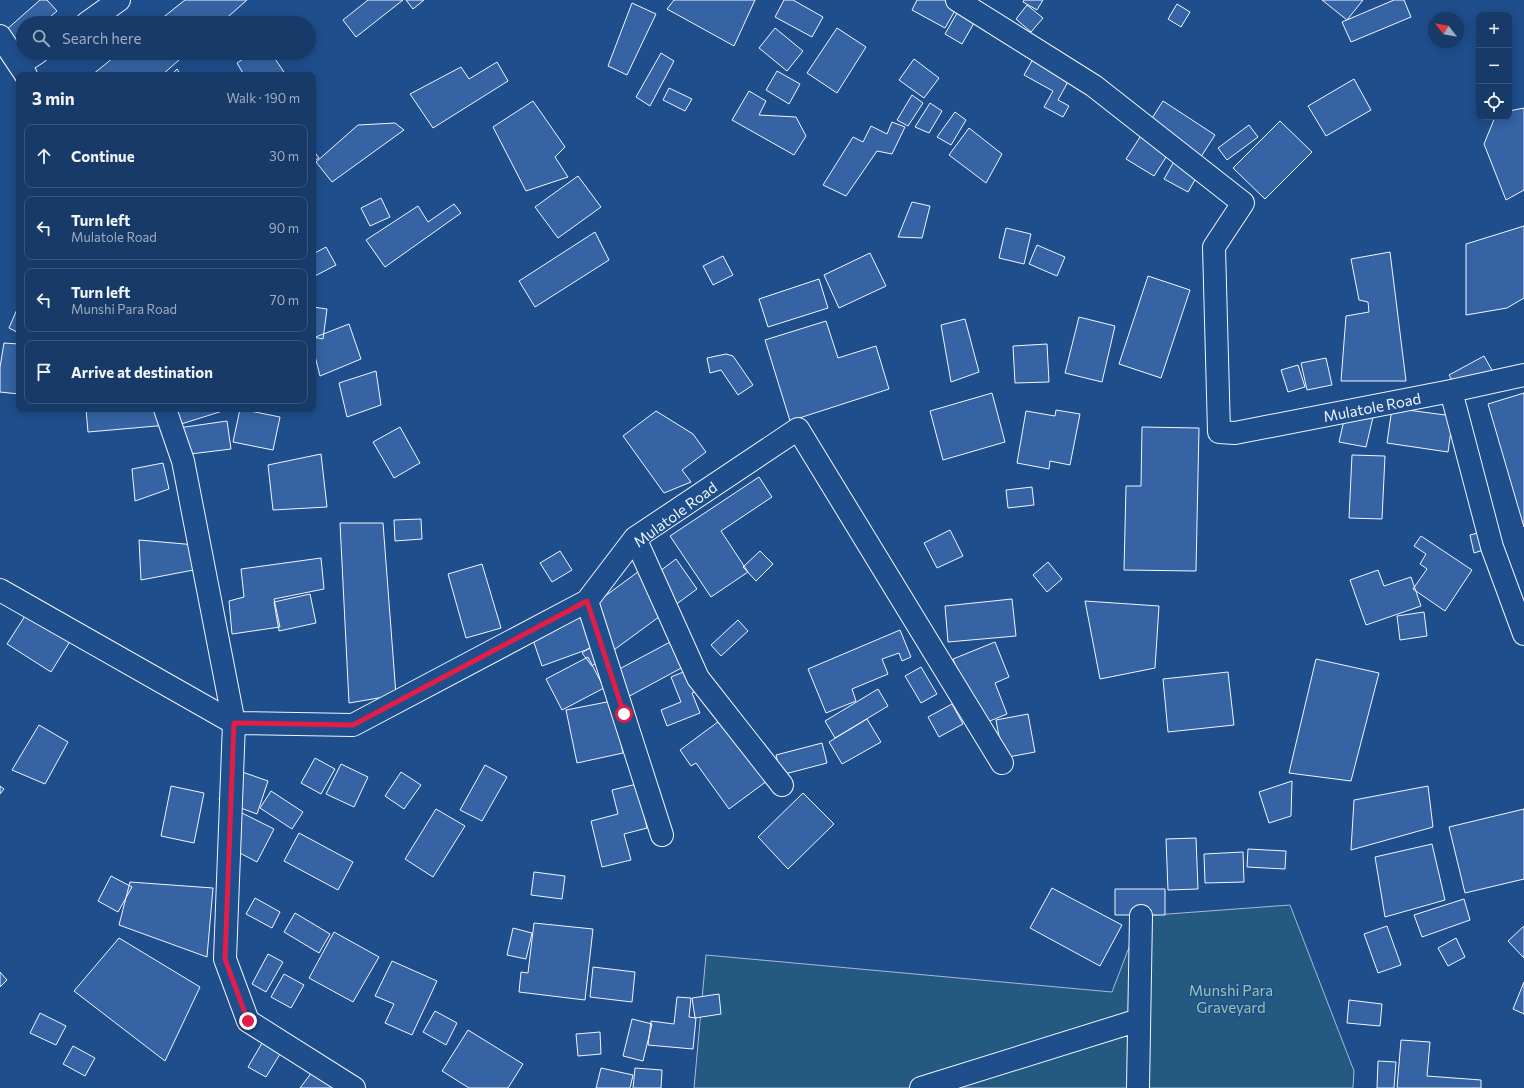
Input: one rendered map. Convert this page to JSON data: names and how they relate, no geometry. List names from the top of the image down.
{
  "streets": {
    "street": ["Mulatole Road"]
  },
  "parks": ["Munshi Para Graveyard"],
  "north": "top left",
  "page": {
    "map_buttons": ["+", "−"],
    "search": "Search here",
    "heading": ["3 min", "Walk · 190 m"],
    "list": [
      ["Continue", "30 m"],
      ["Turn left", "Mulatole Road", "90 m"],
      ["Turn left", "Munshi Para Road", "70 m"],
      "Arrive at destination"
    ]
  }
}
